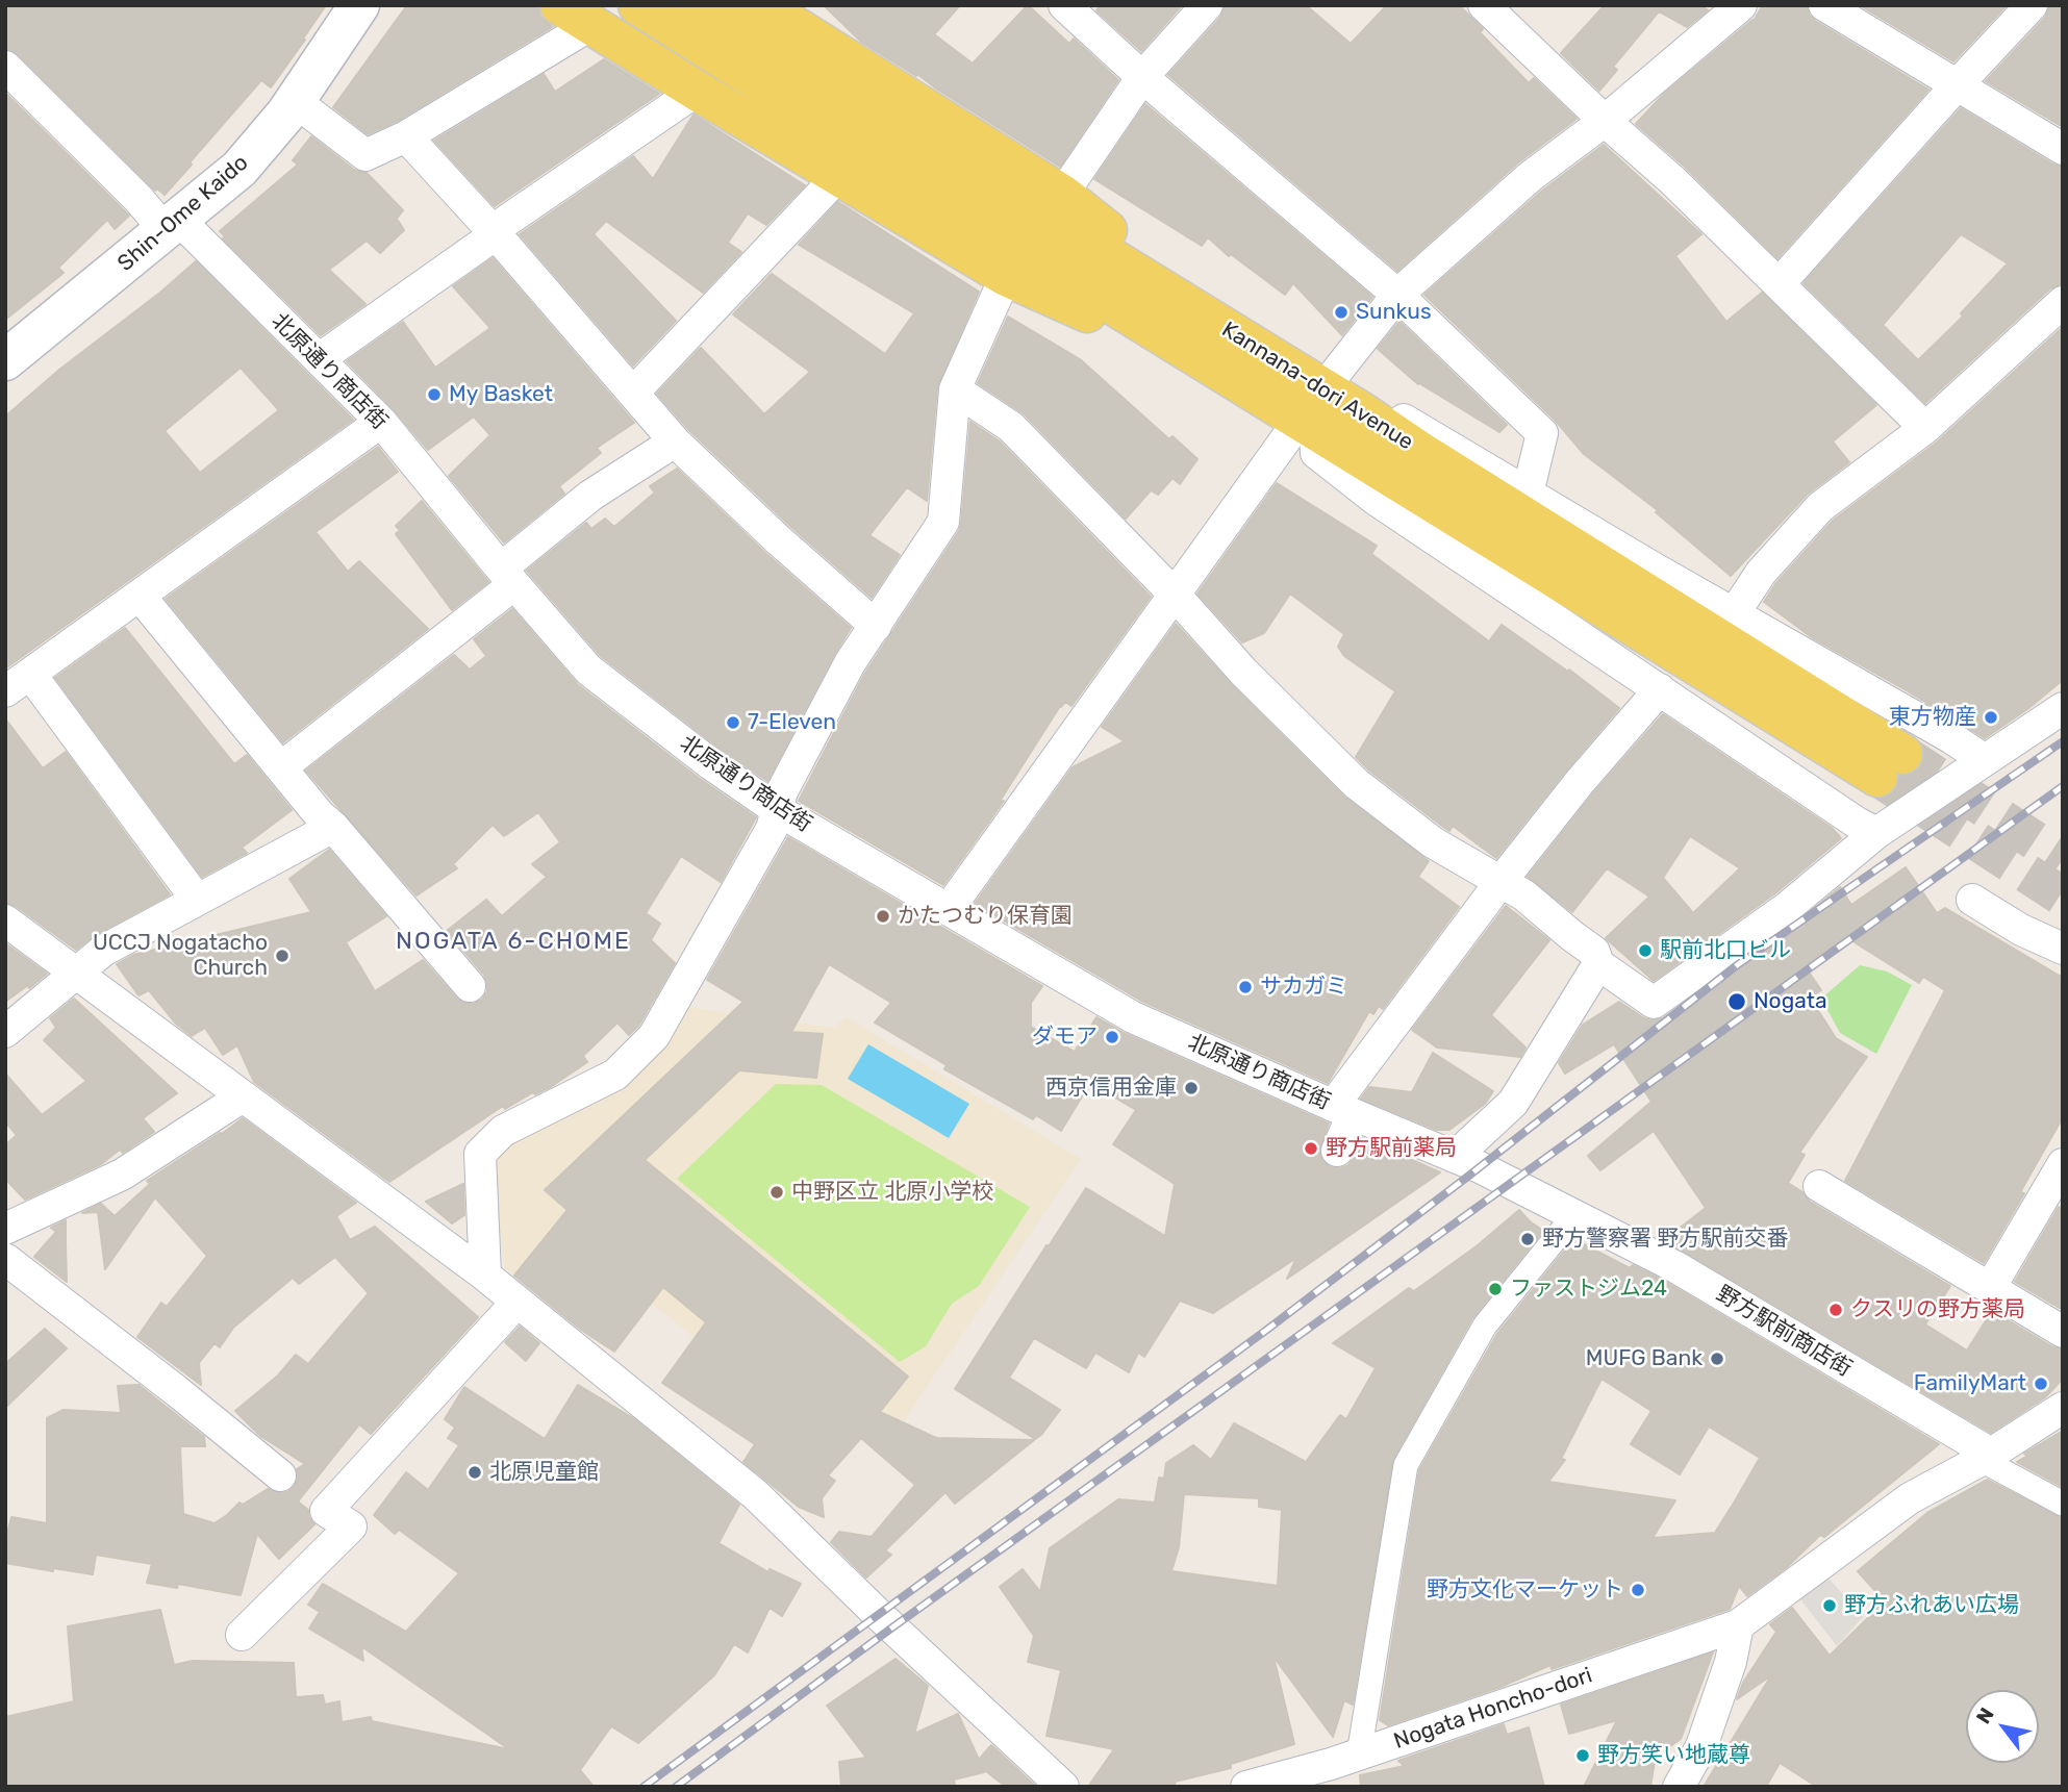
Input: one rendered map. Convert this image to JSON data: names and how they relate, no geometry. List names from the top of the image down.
{
  "streets": {
    "main road": ["Shin-Ome Kaido", "Kannana-dori Avenue"],
    "street": ["北原通り商店街", "野方駅前商店街", "Nogata Honcho-dori"]
  },
  "crossings": [
    ["Shin-Ome Kaido", "北原通り商店街"],
    ["北原通り商店街", "野方駅前商店街"],
    ["野方駅前商店街", "Nogata Honcho-dori"]
  ],
  "districts": ["NOGATA 6-CHOME"],
  "places": [
    "Sunkus",
    "My Basket",
    "東方物産",
    "7-Eleven",
    "かたつむり保育園",
    "駅前北口ビル",
    "UCCJ Nogatacho Church",
    "サカガミ",
    "Nogata",
    "ダモア",
    "西京信用金庫",
    "野方駅前薬局",
    "中野区立 北原小学校",
    "野方警察署 野方駅前交番",
    "ファストジム24",
    "クスリの野方薬局",
    "MUFG Bank",
    "FamilyMart",
    "北原児童館",
    "野方文化マーケット",
    "野方ふれあい広場",
    "野方笑い地蔵尊"
  ],
  "north": "top left"
}
